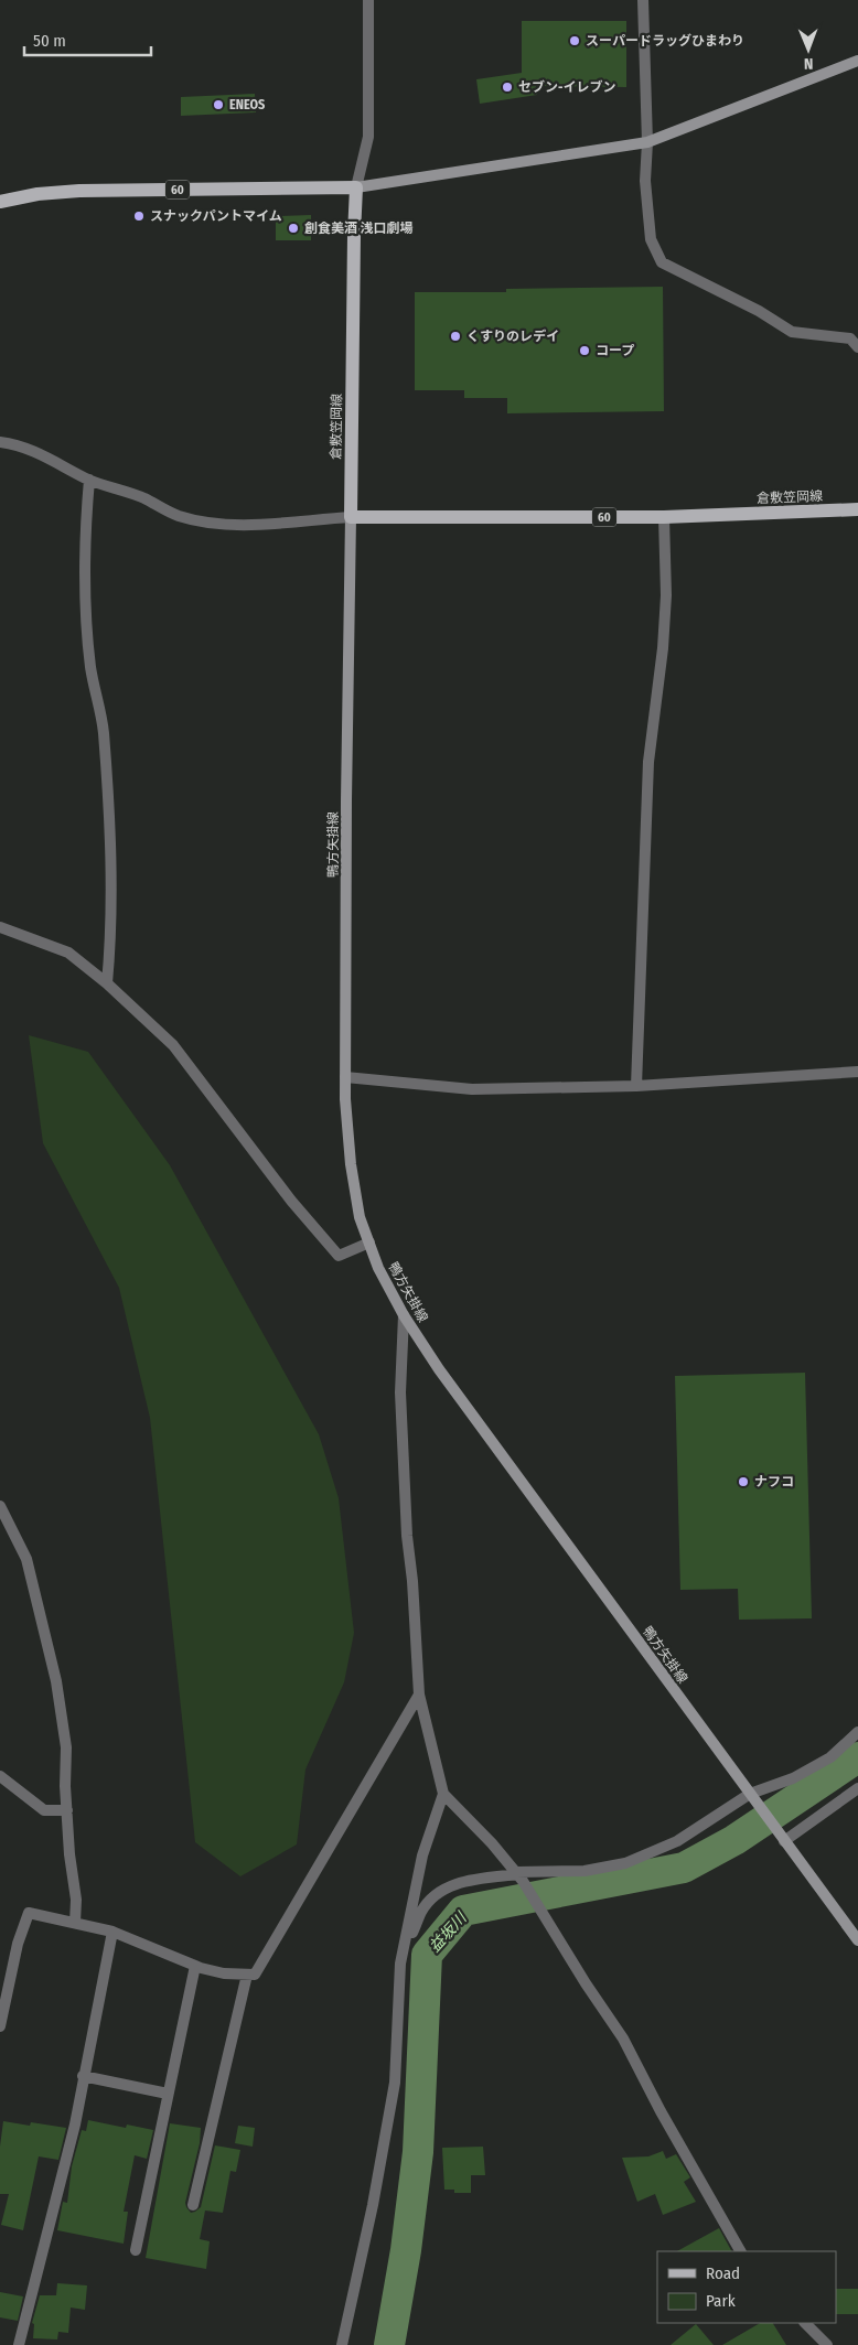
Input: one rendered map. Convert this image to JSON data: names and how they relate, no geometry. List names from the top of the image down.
{
  "streets": {
    "main road": ["60", "倉敷笠岡線", "鴨方矢掛線"]
  },
  "crossings": [
    ["60", "倉敷笠岡線"],
    ["倉敷笠岡線", "鴨方矢掛線"]
  ],
  "water": ["益坂川"],
  "places": [
    "スーパードラッグひまわり",
    "セブン-イレブン",
    "ENEOS",
    "スナックパントマイム",
    "創食美酒 浅口劇場",
    "くすりのレデイ",
    "コープ",
    "ナフコ"
  ],
  "legend": ["Road", "Park"],
  "scale_bar": "50 m",
  "north": "bottom"
}
